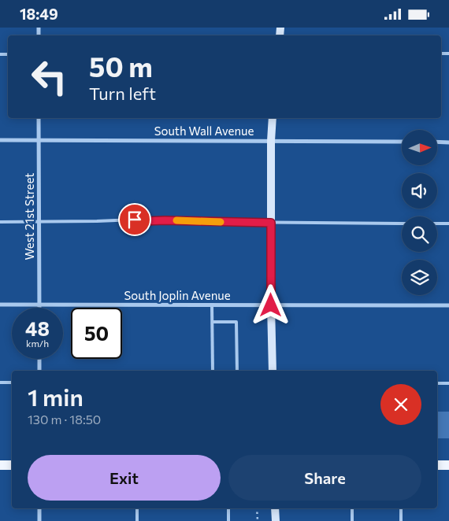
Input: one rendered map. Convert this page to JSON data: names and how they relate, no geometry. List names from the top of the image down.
{
  "streets": {
    "street": ["South Wall Avenue", "West 21st Street", "South Joplin Avenue"]
  },
  "crossings": [
    ["South Wall Avenue", "West 21st Street"],
    ["West 21st Street", "South Joplin Avenue"]
  ],
  "north": "right",
  "page": {
    "status": "18:49",
    "turn": ["50 m", "Turn left"],
    "speed": "48 km/h",
    "limit": "50",
    "heading": ["1 min", "130 m · 18:50"],
    "buttons": ["Exit", "Share"]
  }
}
